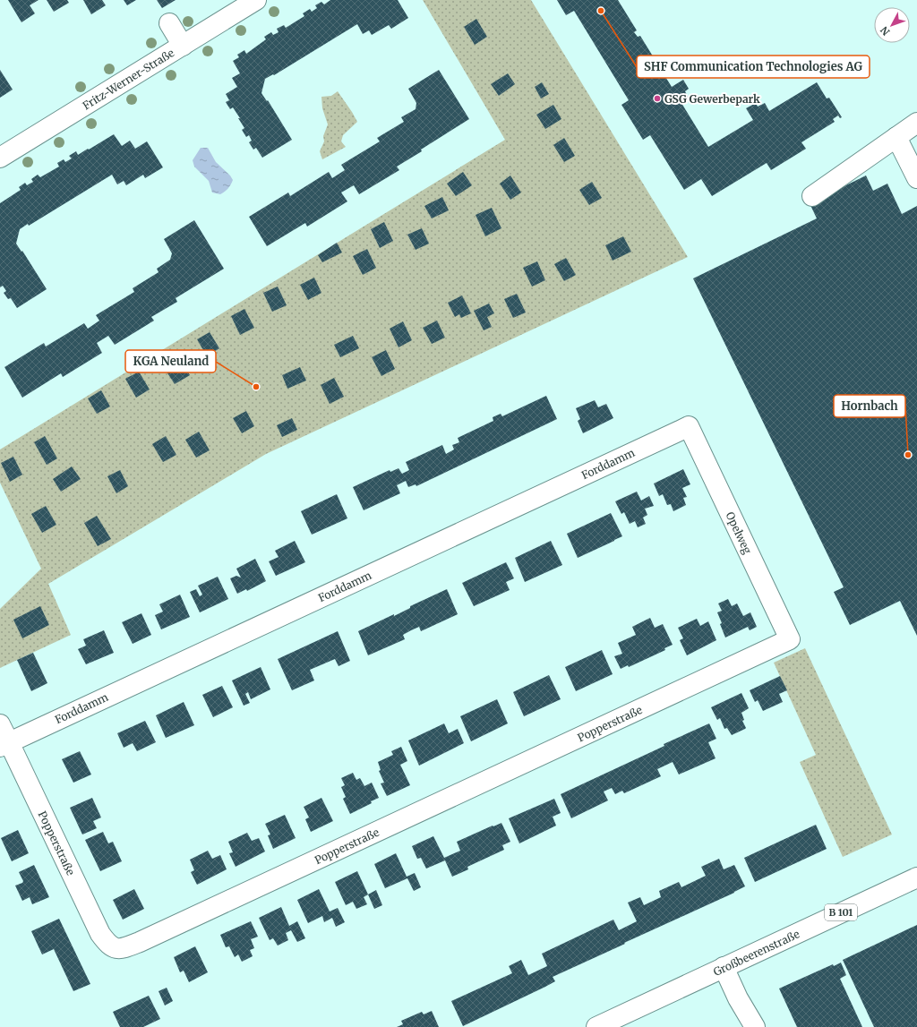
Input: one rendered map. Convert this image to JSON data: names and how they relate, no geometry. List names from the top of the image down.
{
  "streets": {
    "street": [
      "Fritz-Werner-Straße",
      "Forddamm",
      "Opelweg",
      "Popperstraße",
      "B 101",
      "Großbeerenstraße"
    ]
  },
  "crossings": [
    ["Forddamm", "Opelweg"],
    ["Forddamm", "Popperstraße"],
    ["Opelweg", "Popperstraße"]
  ],
  "places": [
    "SHF Communication Technologies AG",
    "GSG Gewerbepark",
    "KGA Neuland",
    "Hornbach"
  ],
  "north": "bottom left"
}
